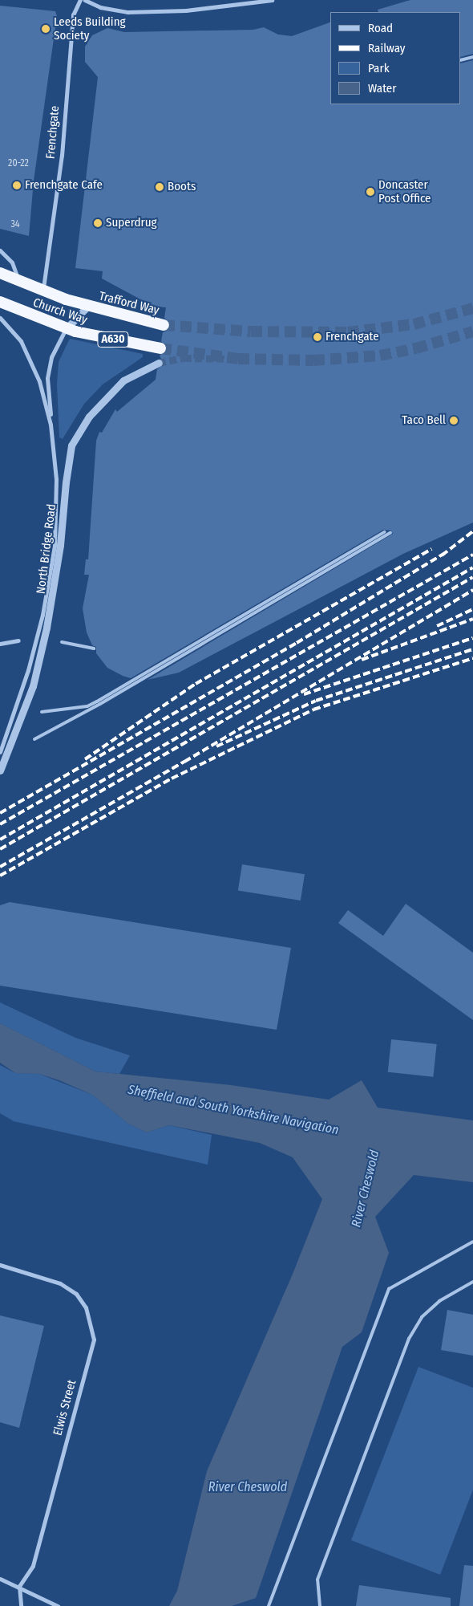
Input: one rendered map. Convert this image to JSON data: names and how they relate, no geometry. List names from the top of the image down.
{
  "streets": {
    "highway": ["Trafford Way", "Church Way", "A630"],
    "street": ["Frenchgate", "North Bridge Road", "Elwis Street"]
  },
  "crossings": [
    ["Frenchgate", "Church Way"],
    ["Trafford Way", "Church Way"]
  ],
  "water": ["Sheffield and South Yorkshire Navigation", "River Cheswold"],
  "places": [
    "Leeds Building Society",
    "Frenchgate Cafe",
    "Boots",
    "Doncaster Post Office",
    "Superdrug",
    "Frenchgate",
    "Taco Bell"
  ],
  "house_numbers": ["20-22", "34"],
  "legend": [
    "Road",
    "Railway",
    "Park",
    "Water"
  ]
}
